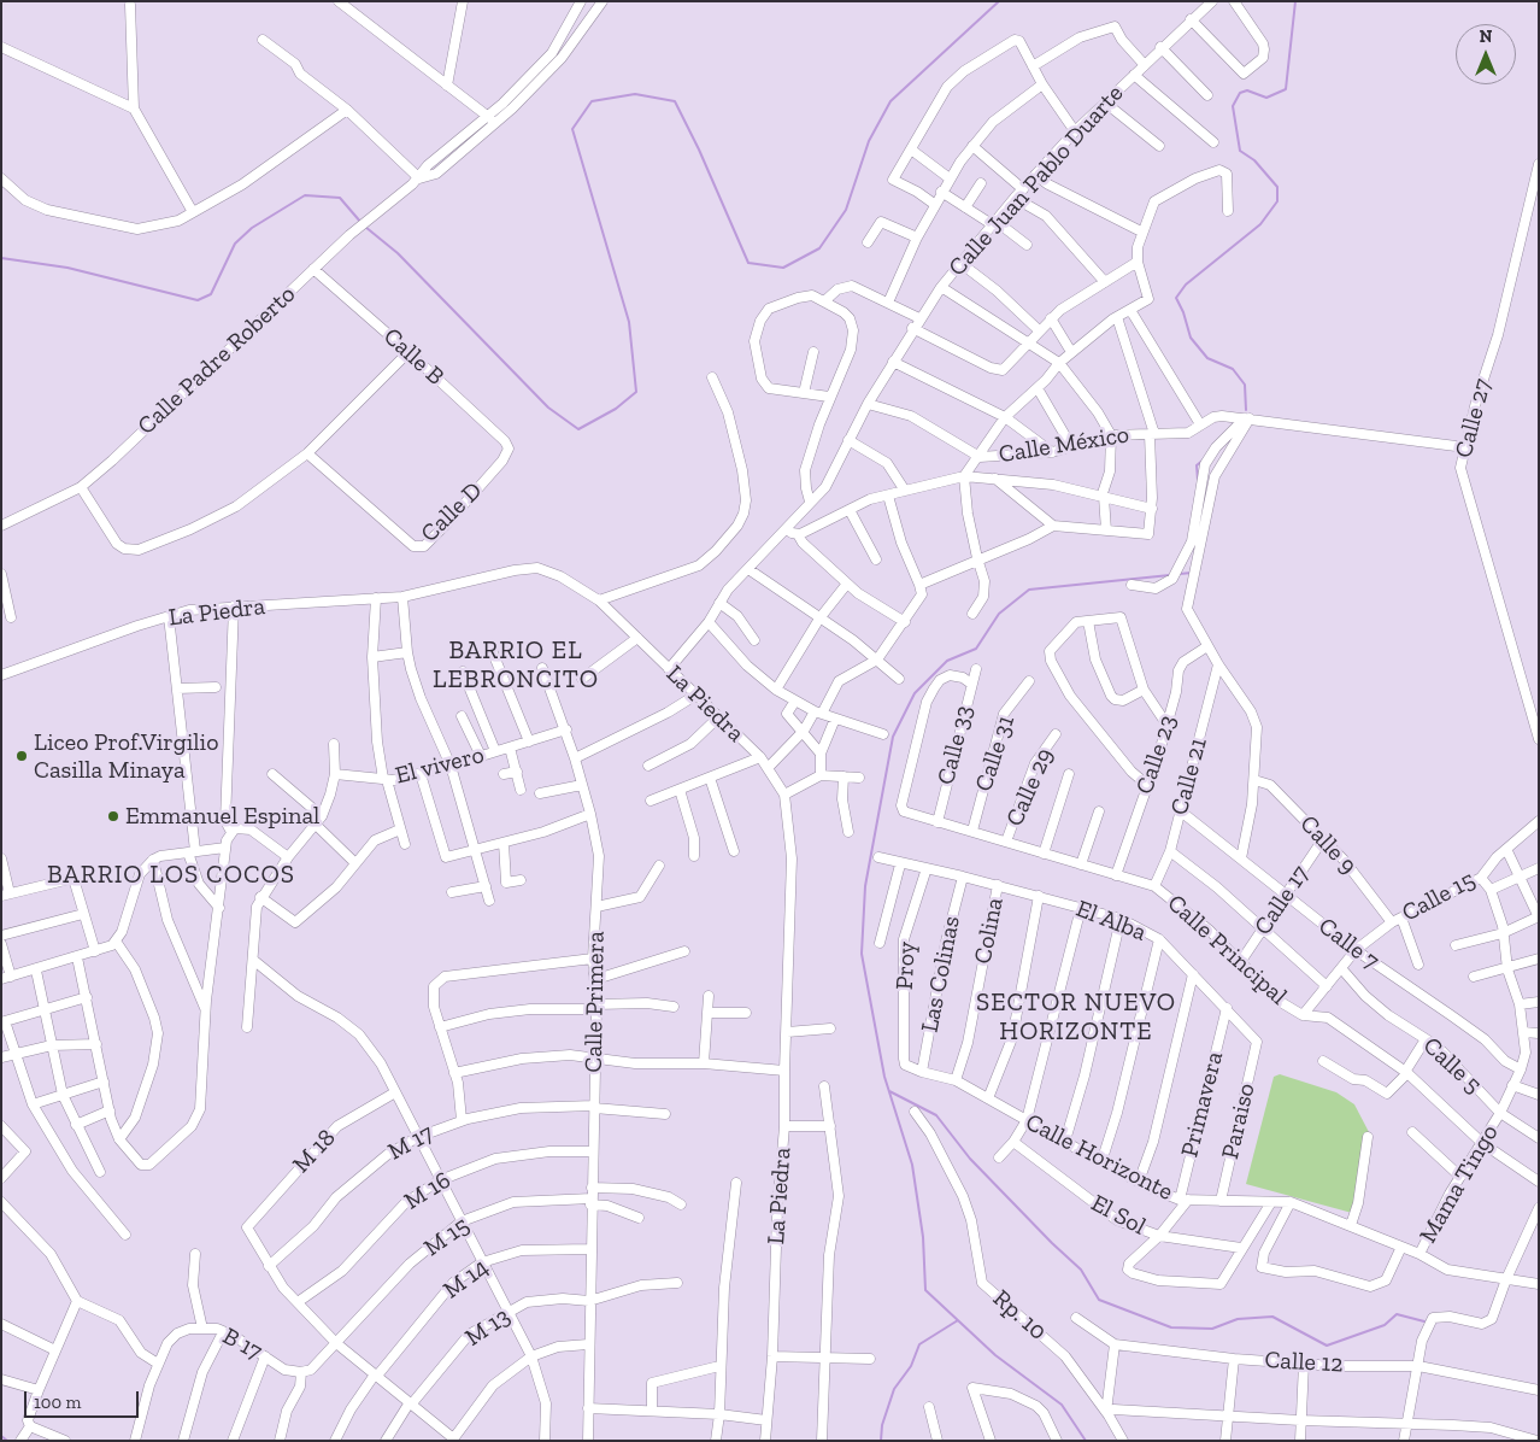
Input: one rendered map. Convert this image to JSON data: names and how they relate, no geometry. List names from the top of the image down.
{
  "streets": {
    "street": [
      "Calle Juan Pablo Duarte",
      "Calle B",
      "Calle Padre Roberto",
      "Calle 27",
      "Calle México",
      "Calle D",
      "La Piedra",
      "Calle 33",
      "Calle 31",
      "Calle 23",
      "El vivero",
      "Calle 21",
      "Calle 29",
      "Calle 9",
      "Calle 15",
      "Calle 17",
      "El Alba",
      "Colina",
      "Calle 7",
      "Calle Principal",
      "Proy",
      "Las Colinas",
      "Calle Primera",
      "Calle 5",
      "Primavera",
      "Paraiso",
      "M 17",
      "M 18",
      "Calle Horizonte",
      "Mama Tingo",
      "M 16",
      "El Sol",
      "M 15",
      "M 14",
      "Rp. 10",
      "M 13",
      "B 17",
      "Calle 12"
    ]
  },
  "crossings": [
    ["Calle Juan Pablo Duarte", "La Piedra"],
    ["Calle B", "Calle Padre Roberto"],
    ["Calle B", "Calle D"],
    ["Calle 27", "Calle México"],
    ["Calle 33", "Calle Principal"],
    ["Calle 31", "Calle Principal"],
    ["Calle 23", "Calle Principal"],
    ["El vivero", "Calle Primera"],
    ["Calle 21", "Calle 7"],
    ["Calle 21", "Calle Principal"],
    ["Calle 29", "Calle Principal"],
    ["Calle 9", "Calle 15"],
    ["Calle 9", "Calle 17"],
    ["Calle 15", "Calle 7"],
    ["Calle 15", "Calle Principal"],
    ["Calle 15", "Calle 5"],
    ["Calle 17", "Calle 7"],
    ["Calle 17", "Calle Principal"],
    ["El Alba", "Colina"],
    ["El Alba", "Proy"],
    ["El Alba", "Las Colinas"],
    ["El Alba", "Primavera"],
    ["El Alba", "Paraiso"],
    ["Colina", "Calle Horizonte"],
    ["Calle 7", "Mama Tingo"],
    ["Calle Principal", "Mama Tingo"],
    ["Proy", "Calle Horizonte"],
    ["Las Colinas", "Calle Horizonte"],
    ["Calle Primera", "M 17"],
    ["Calle Primera", "M 16"],
    ["Calle Primera", "M 15"],
    ["Calle Primera", "M 14"],
    ["Calle Primera", "M 13"],
    ["Calle 5", "Mama Tingo"],
    ["Primavera", "Calle Horizonte"],
    ["Paraiso", "Calle Horizonte"],
    ["M 17", "M 18"],
    ["Calle Horizonte", "Mama Tingo"]
  ],
  "districts": ["BARRIO EL LEBRONCITO", "BARRIO LOS COCOS", "SECTOR NUEVO HORIZONTE"],
  "places": ["Liceo Prof.Virgilio Casilla Minaya", "Emmanuel Espinal"],
  "scale_bar": "100 m",
  "north": "top"
}
